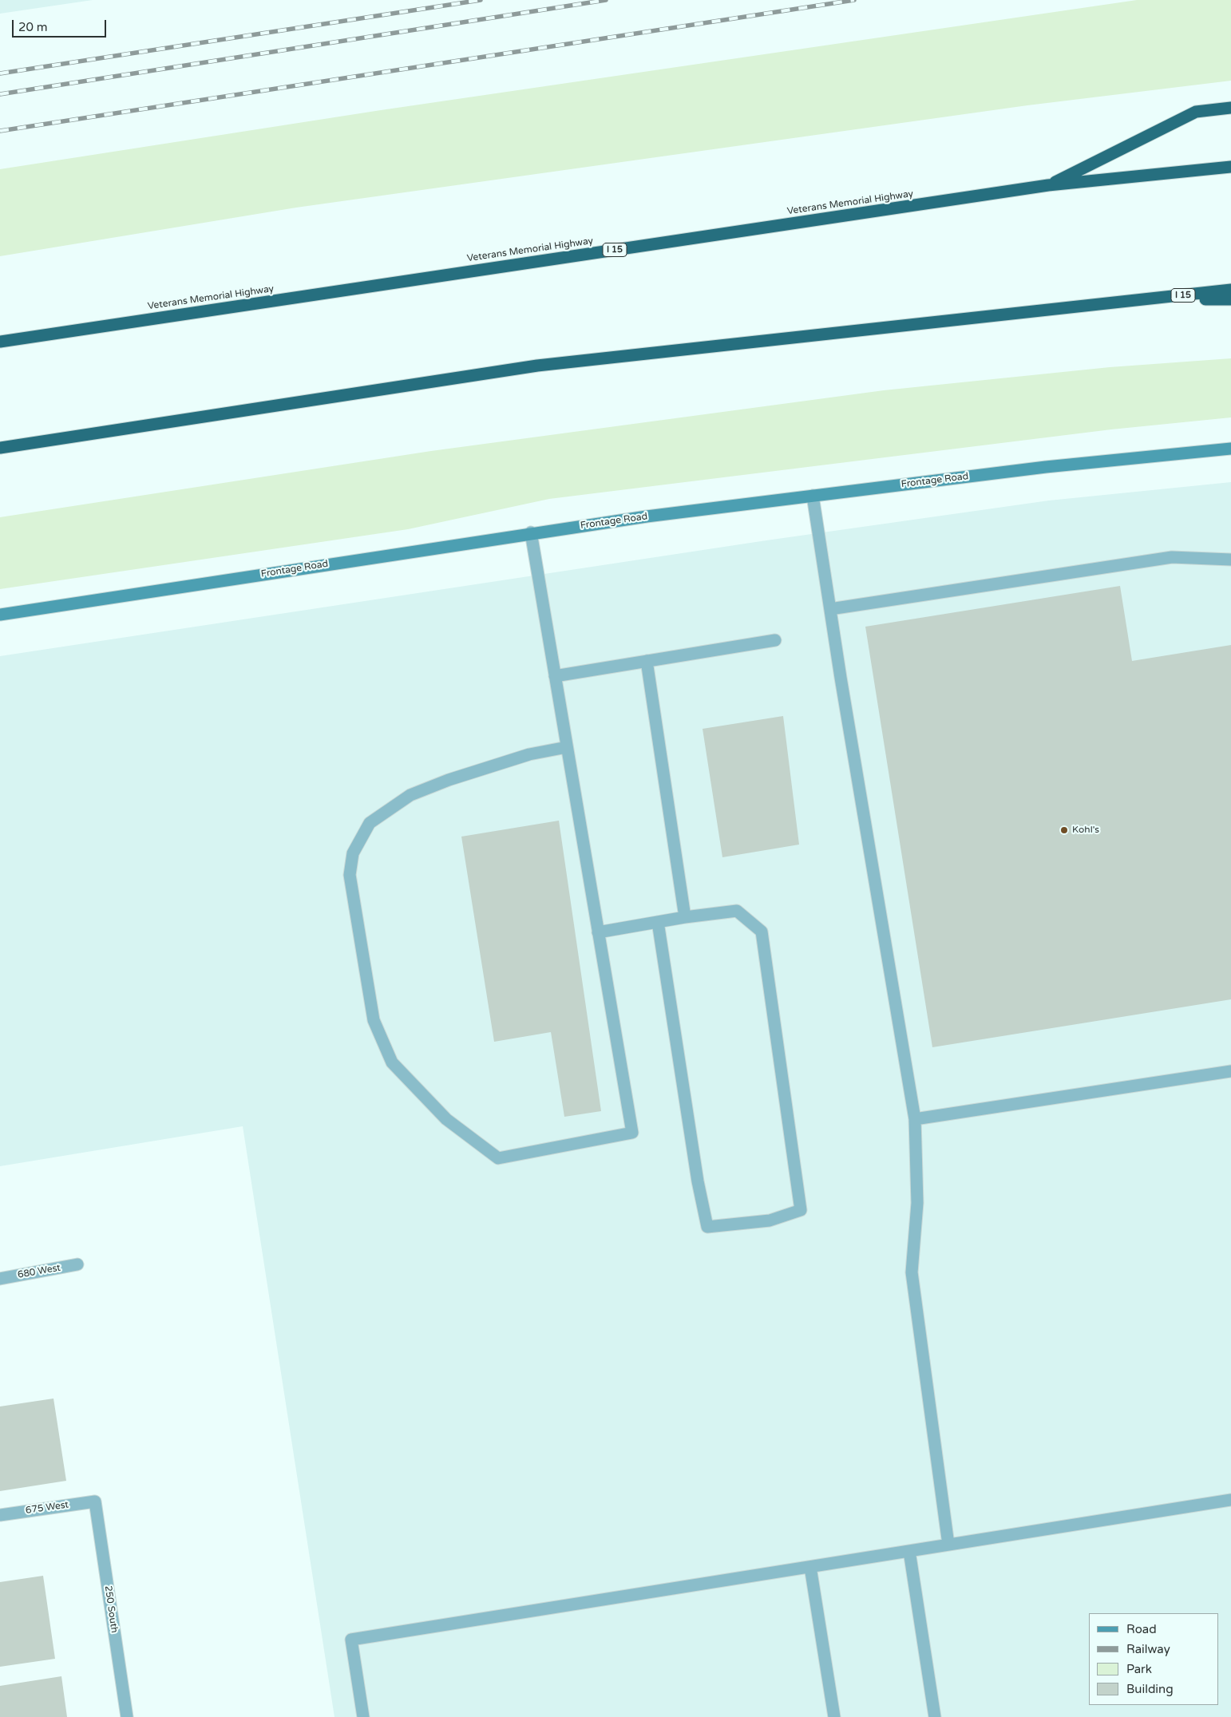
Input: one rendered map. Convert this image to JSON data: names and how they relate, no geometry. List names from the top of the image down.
{
  "streets": {
    "highway": ["Veterans Memorial Highway", "I 15"],
    "street": [
      "Frontage Road",
      "680 West",
      "675 West",
      "250 South"
    ]
  },
  "crossings": [
    ["675 West", "250 South"]
  ],
  "places": ["Kohl's"],
  "legend": [
    "Road",
    "Railway",
    "Park",
    "Building"
  ],
  "scale_bar": "20 m"
}
